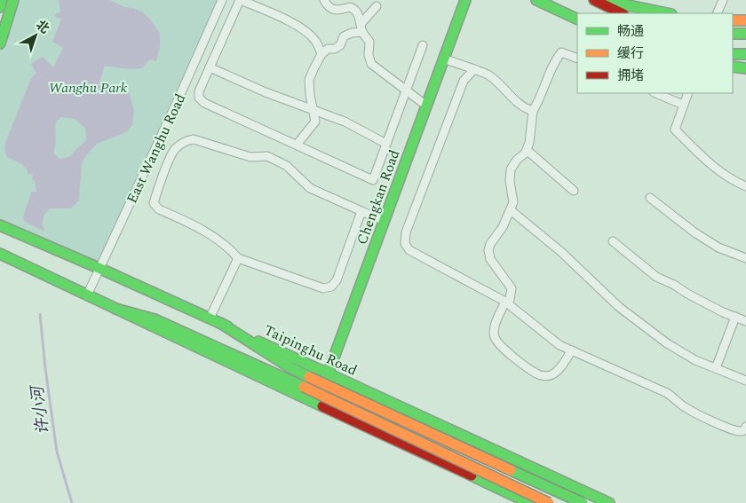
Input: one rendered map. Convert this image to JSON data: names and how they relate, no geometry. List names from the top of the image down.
{
  "streets": {
    "main road": ["Chengkan Road", "Taipinghu Road"],
    "street": ["East Wanghu Road"]
  },
  "crossings": [
    ["East Wanghu Road", "Taipinghu Road"],
    ["Chengkan Road", "Taipinghu Road"]
  ],
  "water": ["许小河"],
  "parks": ["Wanghu Park"],
  "legend": ["畅通", "缓行", "拥堵"],
  "north": "top right"
}
